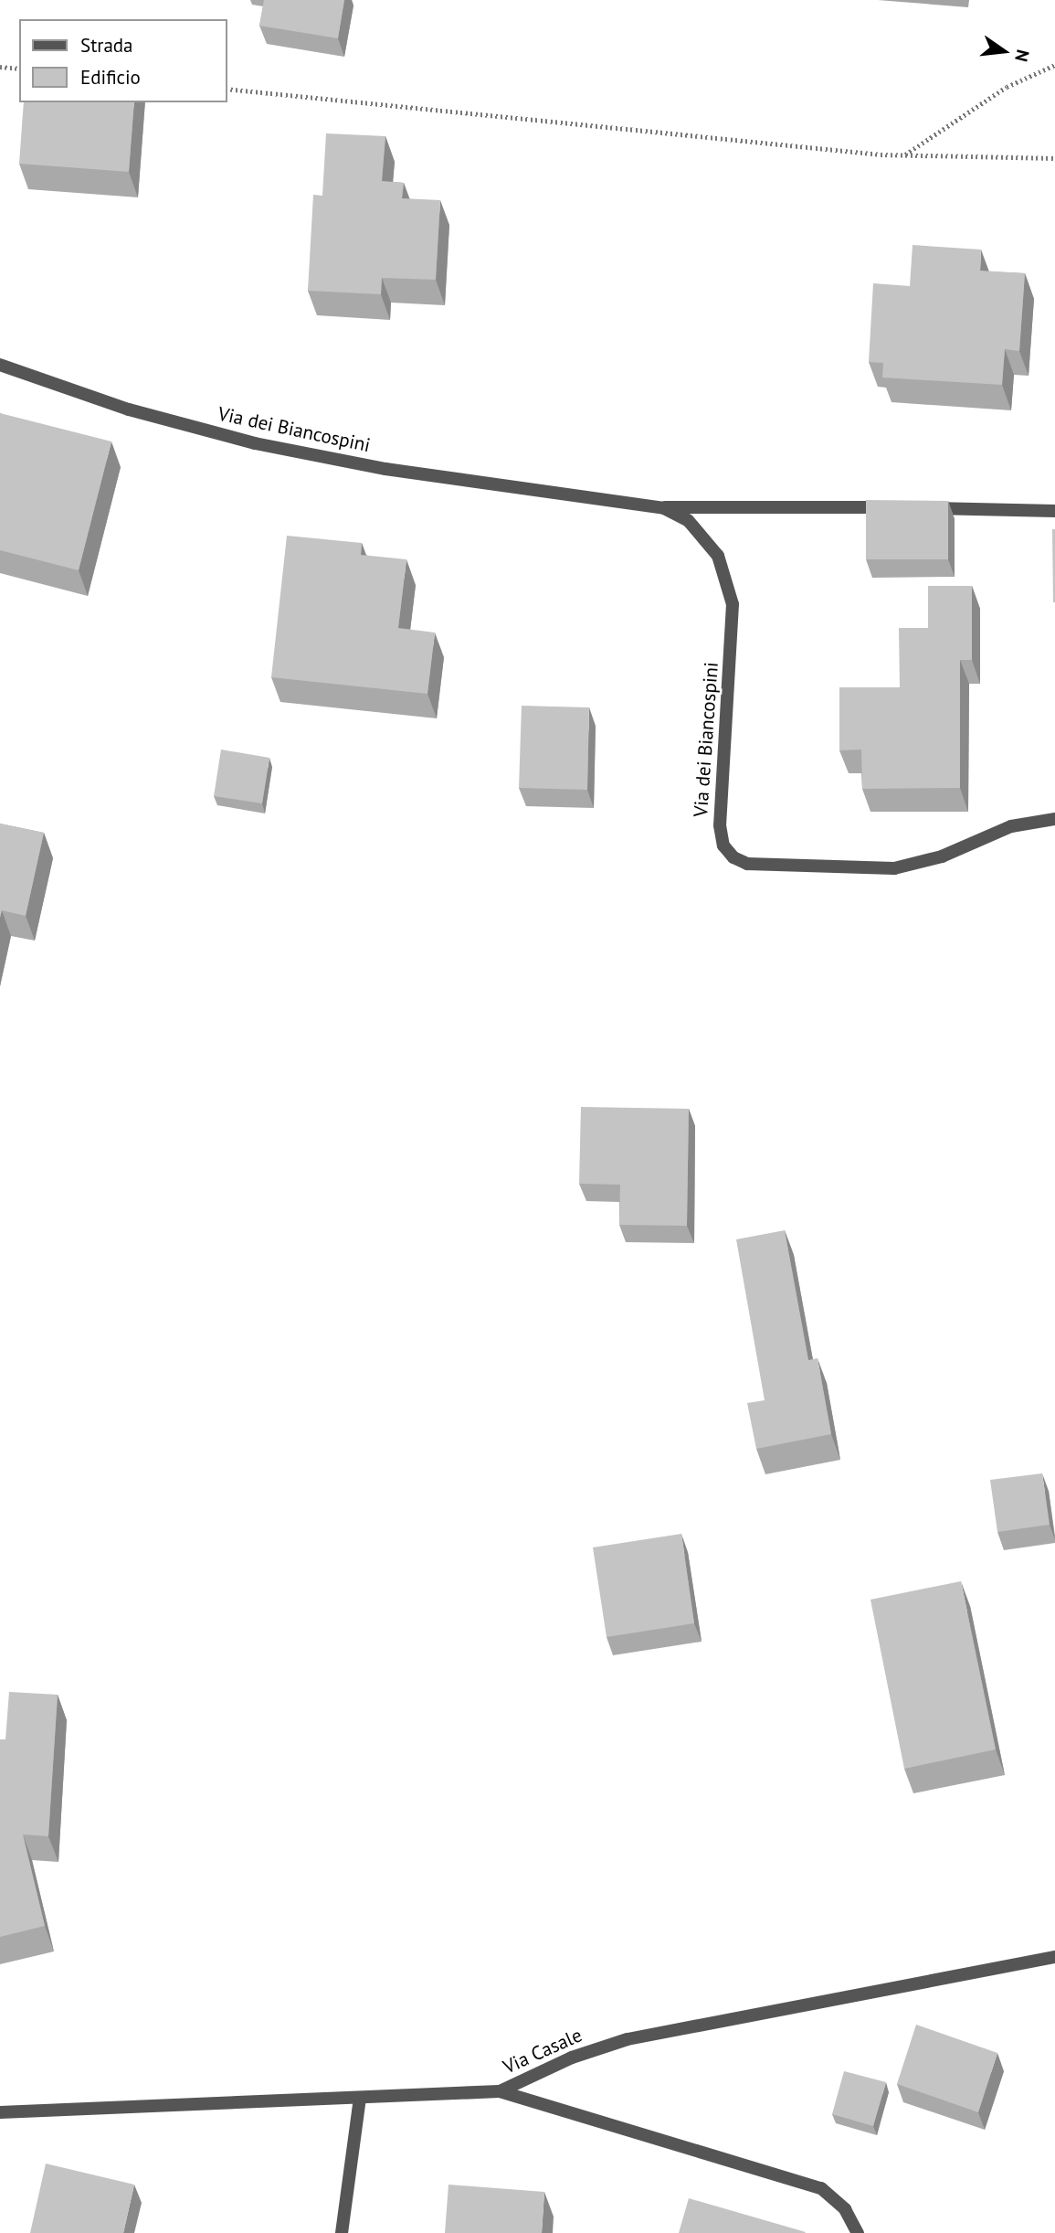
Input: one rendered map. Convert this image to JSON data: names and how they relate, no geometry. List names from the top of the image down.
{
  "streets": {
    "street": ["Via dei Biancospini", "Via Casale"]
  },
  "legend": ["Strada", "Edificio"],
  "north": "right"
}
